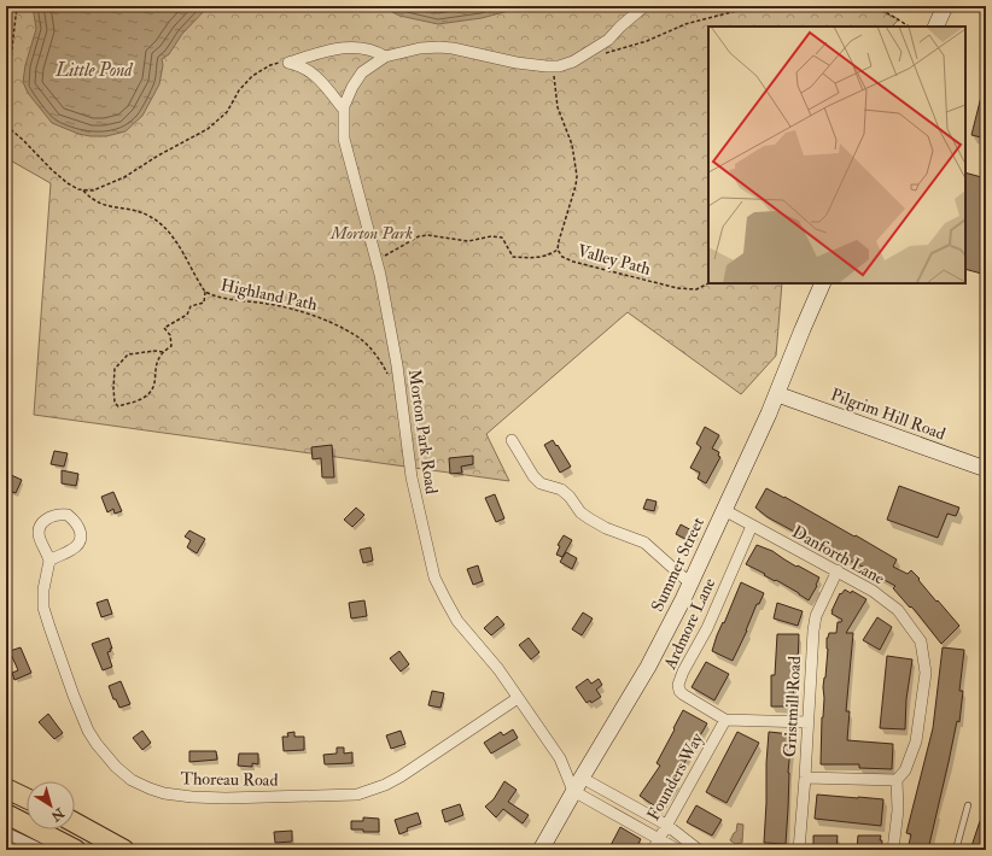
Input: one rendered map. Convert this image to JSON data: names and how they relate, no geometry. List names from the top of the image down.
{
  "streets": {
    "main road": ["Pilgrim Hill Road", "Summer Street"],
    "street": [
      "Morton Park Road",
      "Danforth Lane",
      "Ardmore Lane",
      "Gristmill Road",
      "Founders Way",
      "Thoreau Road"
    ],
    "path": ["Valley Path", "Highland Path"]
  },
  "crossings": [
    ["Pilgrim Hill Road", "Summer Street"],
    ["Morton Park Road", "Summer Street"],
    ["Morton Park Road", "Thoreau Road"],
    ["Danforth Lane", "Summer Street"],
    ["Danforth Lane", "Ardmore Lane"],
    ["Danforth Lane", "Gristmill Road"],
    ["Ardmore Lane", "Gristmill Road"],
    ["Ardmore Lane", "Founders Way"]
  ],
  "water": ["Little Pond"],
  "parks": ["Morton Park"],
  "north": "bottom right"
}
